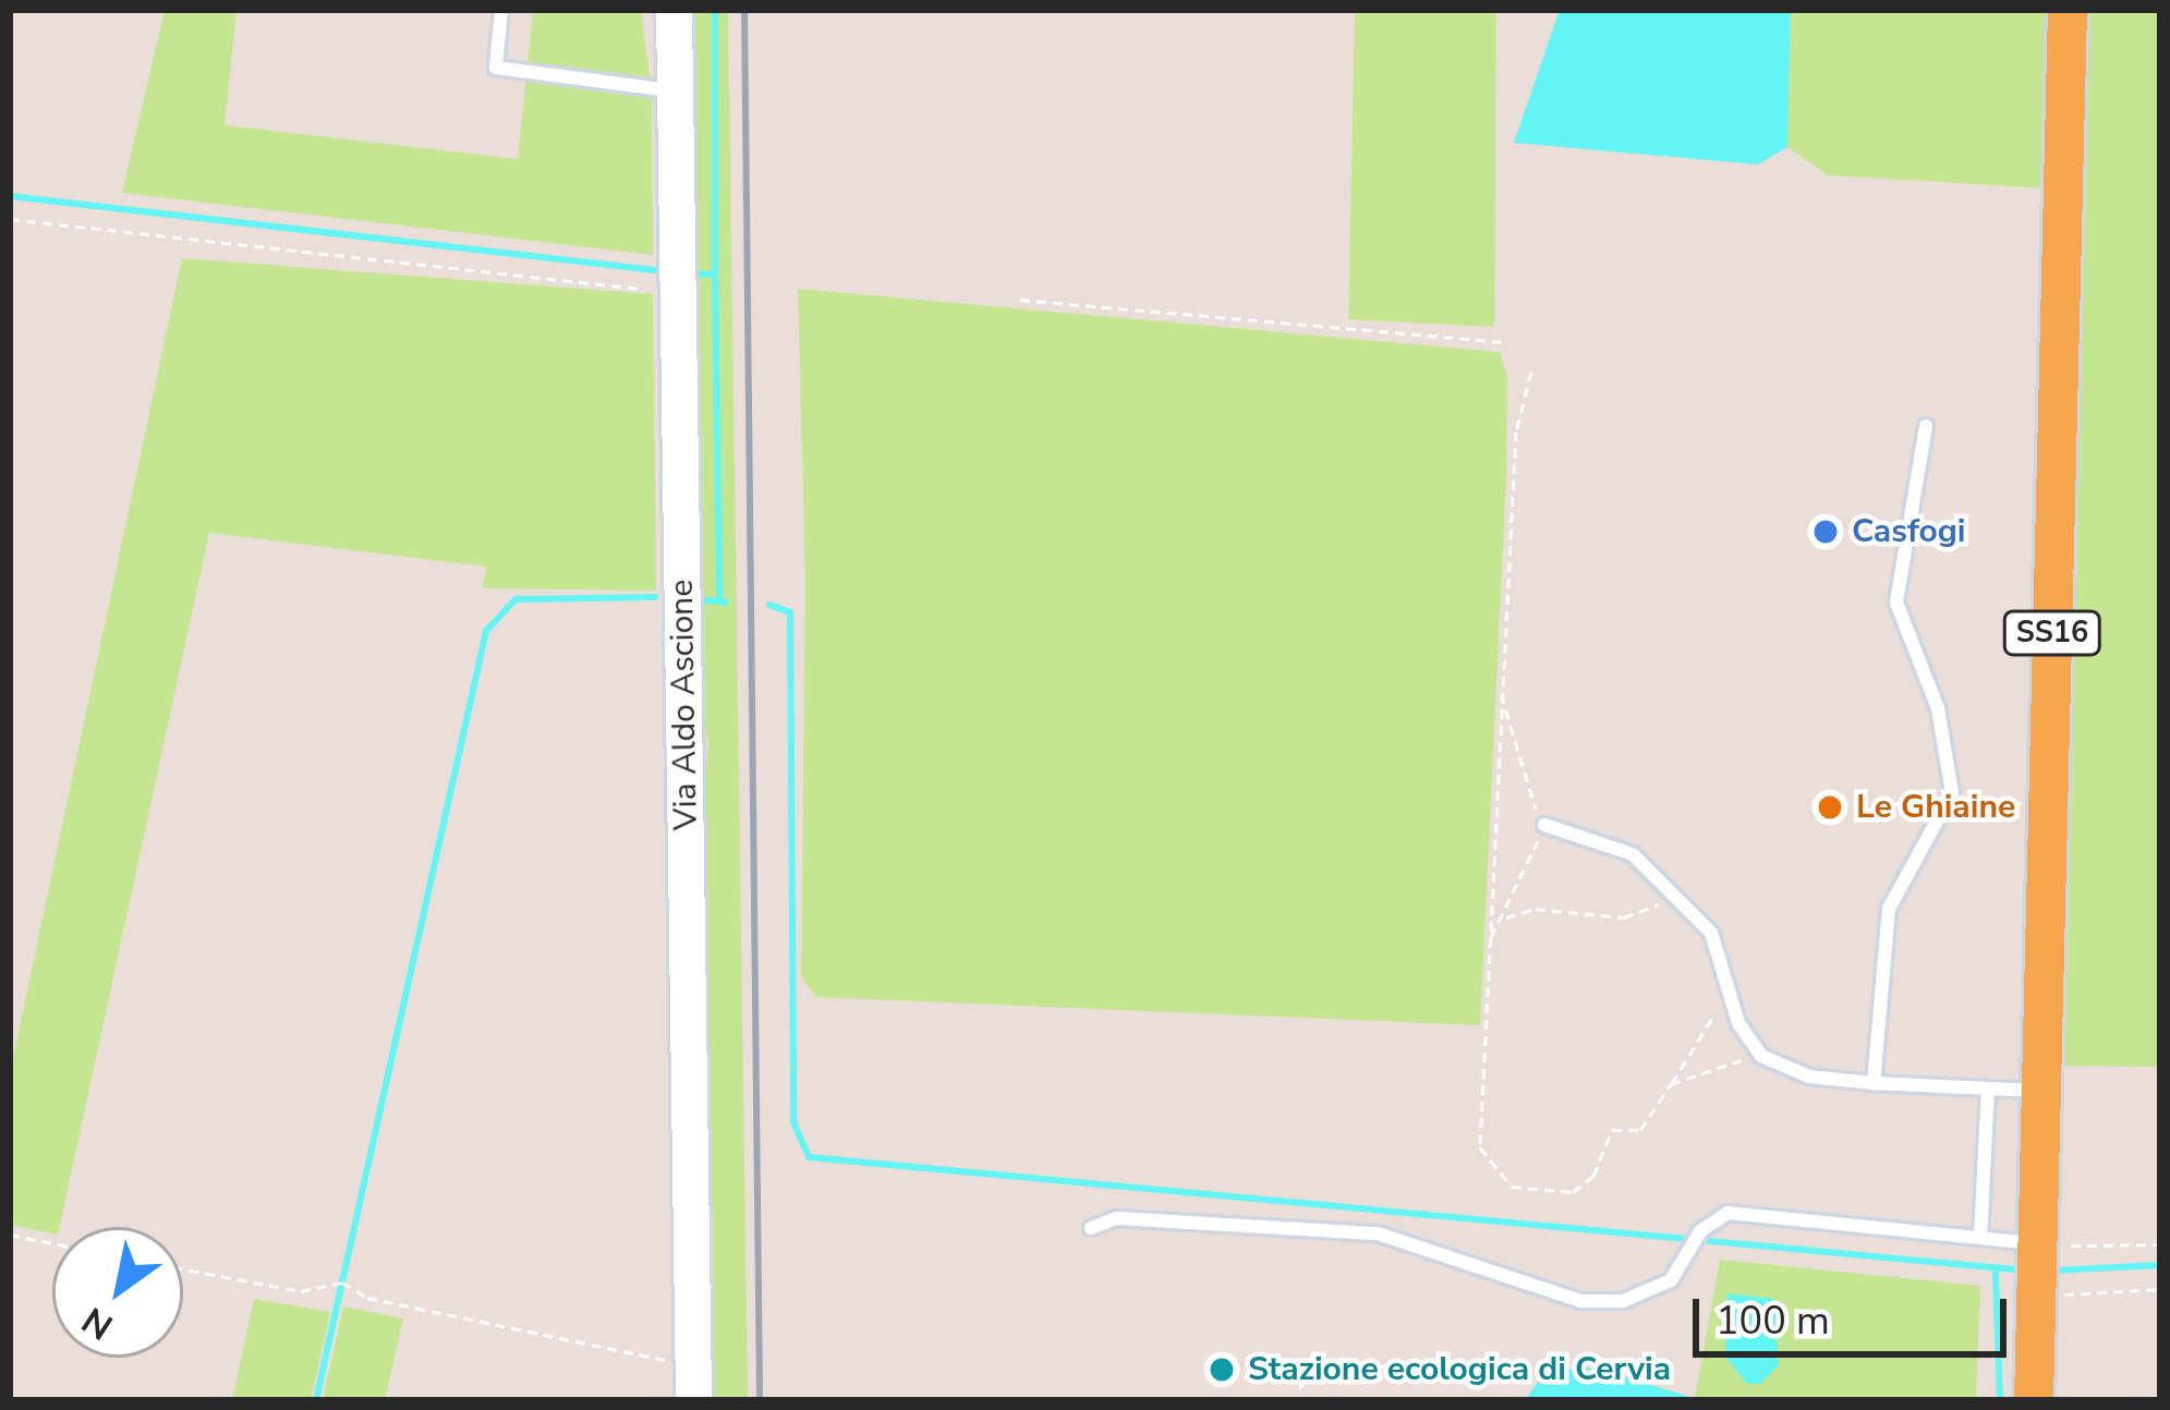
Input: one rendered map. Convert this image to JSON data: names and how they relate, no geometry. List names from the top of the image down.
{
  "streets": {
    "main road": ["SS16"],
    "street": ["Via Aldo Ascione"]
  },
  "places": ["Casfogi", "Le Ghiaine", "Stazione ecologica di Cervia"],
  "scale_bar": "100 m",
  "north": "bottom left"
}
